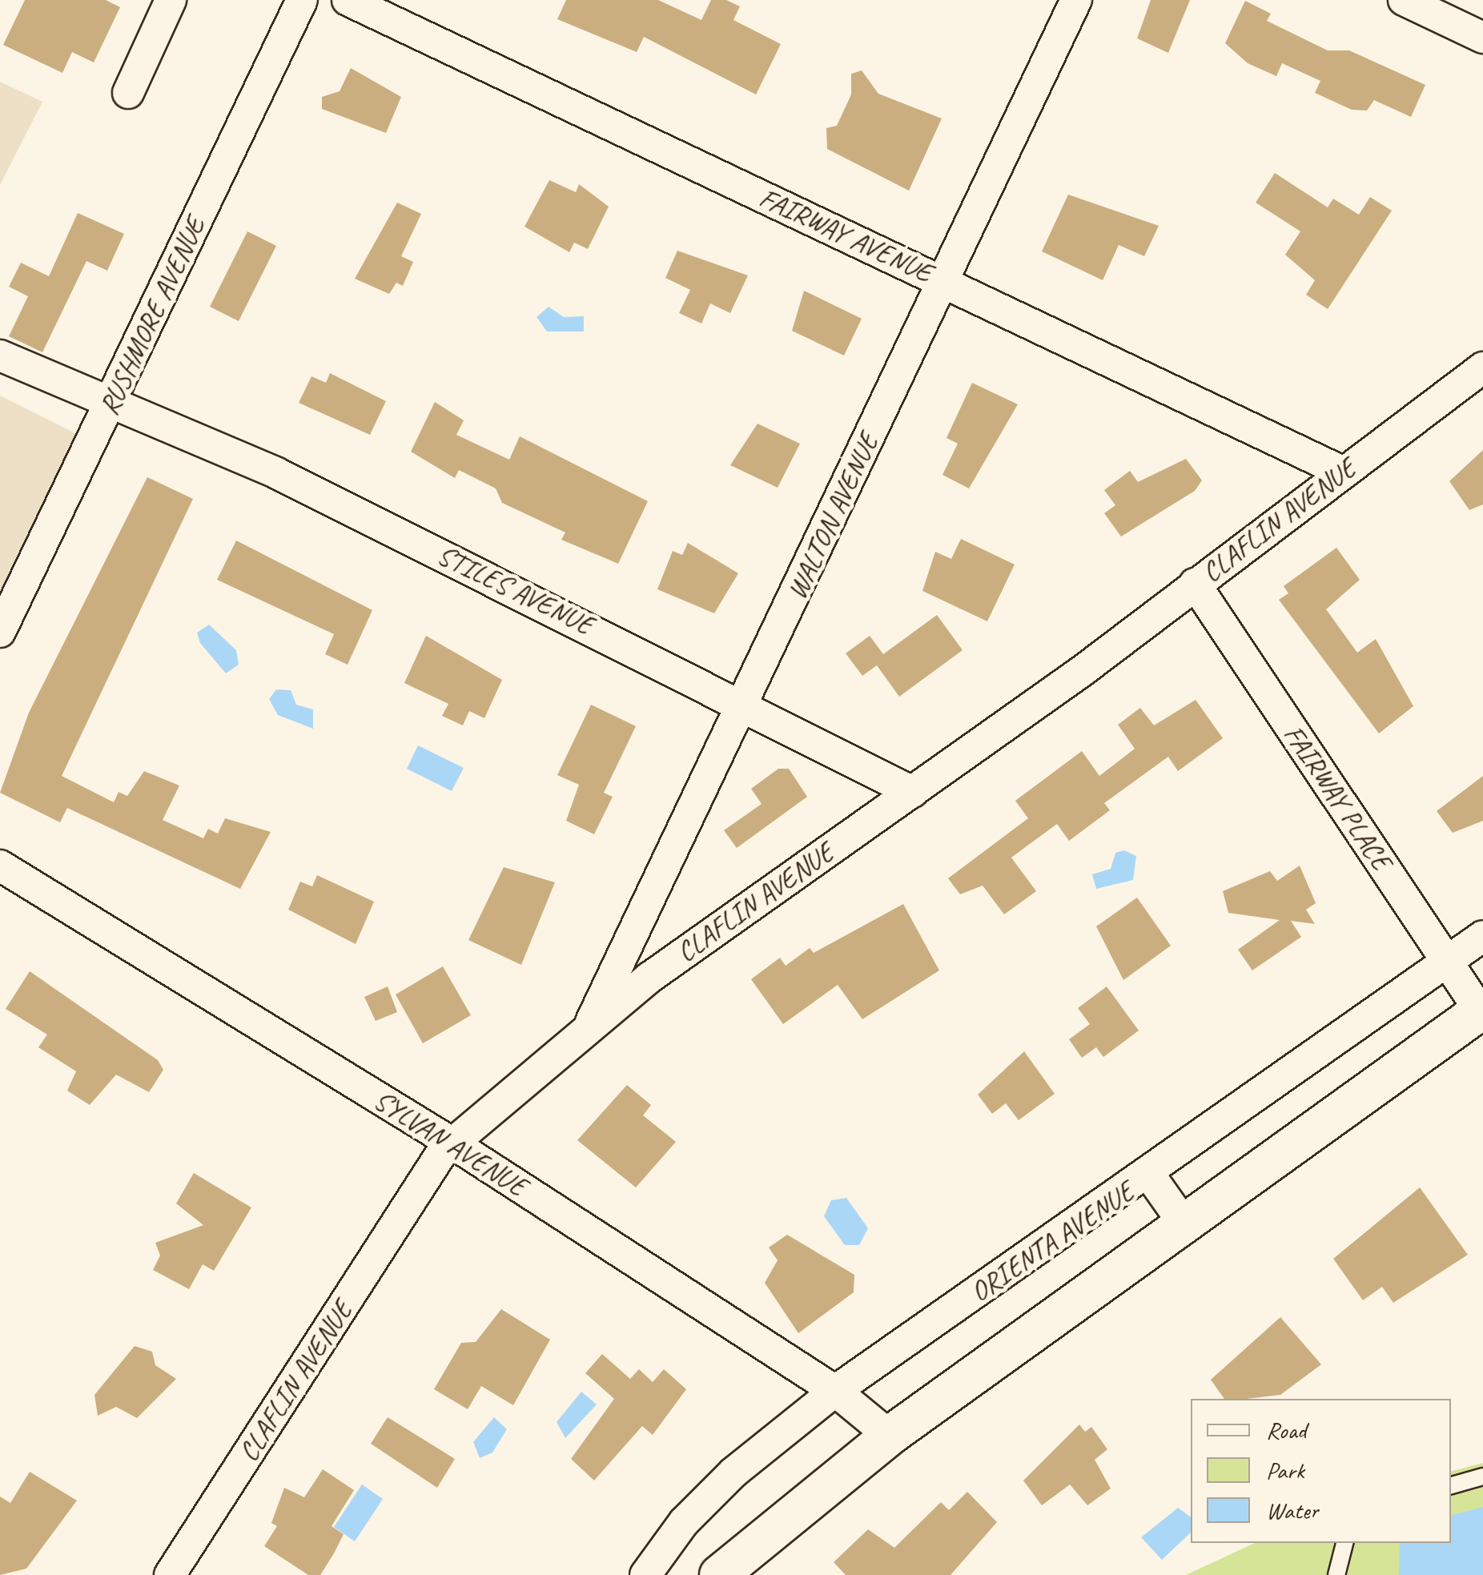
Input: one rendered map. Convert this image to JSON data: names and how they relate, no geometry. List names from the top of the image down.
{
  "streets": {
    "street": [
      "FAIRWAY AVENUE",
      "RUSHMORE AVENUE",
      "WALTON AVENUE",
      "CLAFLIN AVENUE",
      "STILES AVENUE",
      "FAIRWAY PLACE",
      "SYLVAN AVENUE",
      "ORIENTA AVENUE"
    ]
  },
  "crossings": [
    ["FAIRWAY AVENUE", "WALTON AVENUE"],
    ["FAIRWAY AVENUE", "CLAFLIN AVENUE"],
    ["RUSHMORE AVENUE", "STILES AVENUE"],
    ["WALTON AVENUE", "CLAFLIN AVENUE"],
    ["WALTON AVENUE", "STILES AVENUE"],
    ["CLAFLIN AVENUE", "STILES AVENUE"],
    ["CLAFLIN AVENUE", "FAIRWAY PLACE"],
    ["CLAFLIN AVENUE", "SYLVAN AVENUE"],
    ["FAIRWAY PLACE", "ORIENTA AVENUE"],
    ["SYLVAN AVENUE", "ORIENTA AVENUE"]
  ],
  "legend": ["Road", "Park", "Water"]
}
